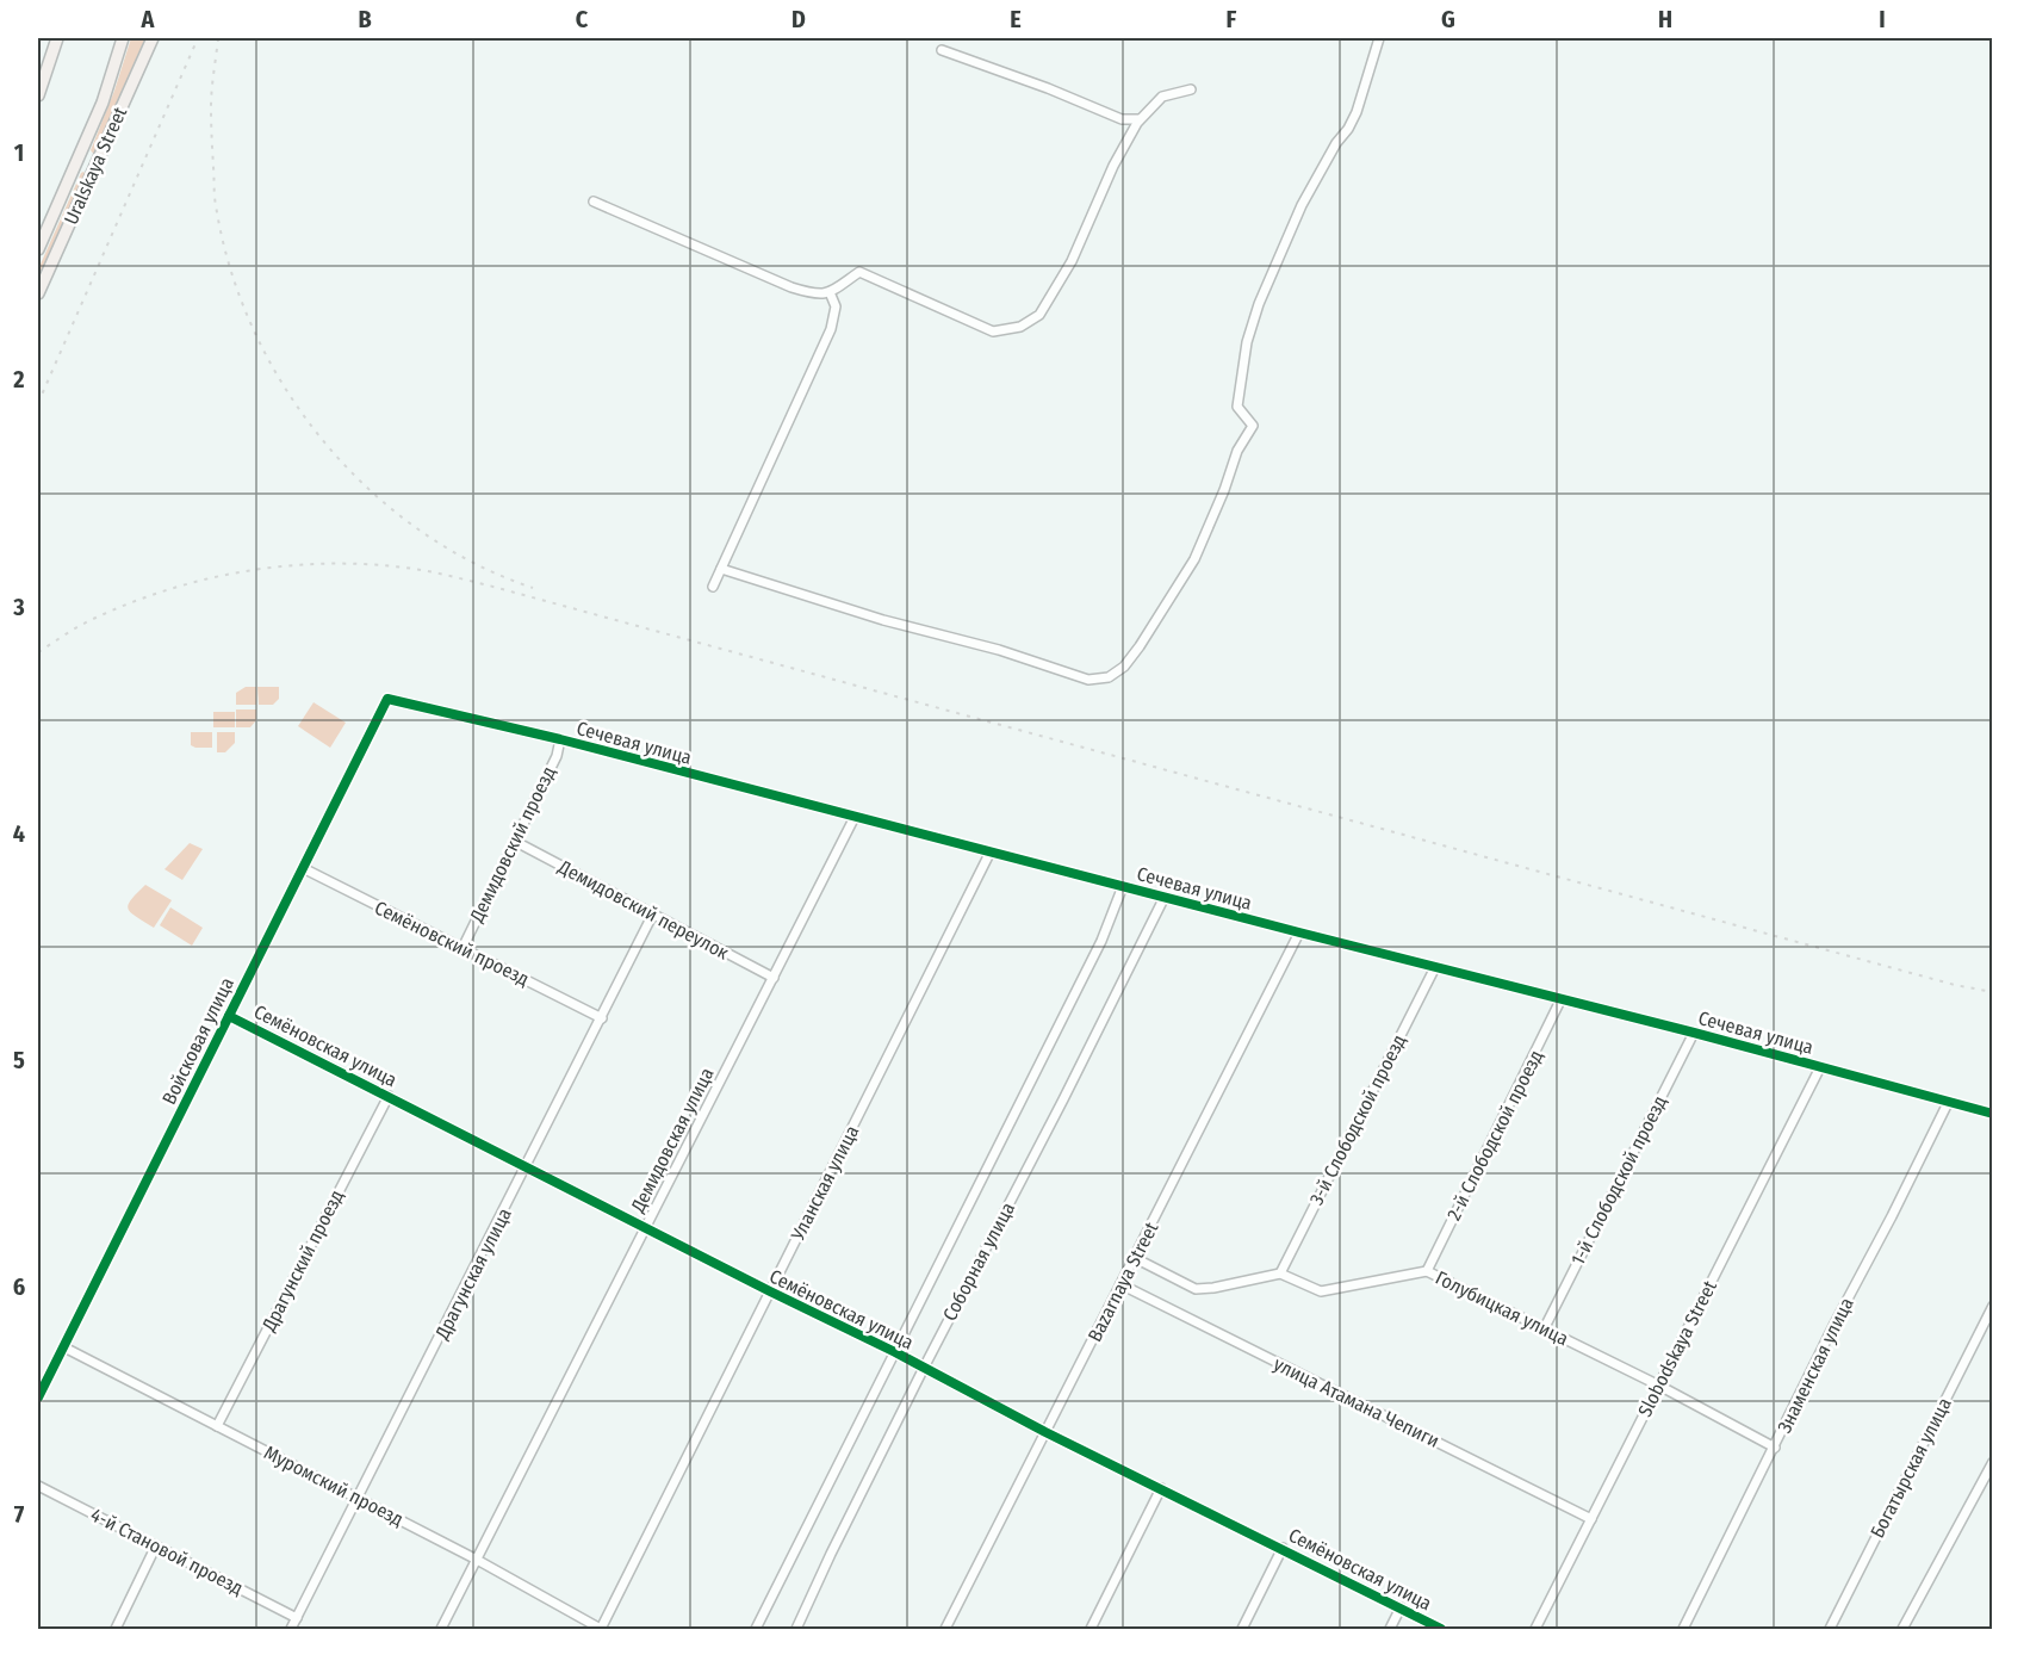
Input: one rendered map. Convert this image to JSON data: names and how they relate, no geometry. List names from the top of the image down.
{
  "streets": {
    "main road": ["Uralskaya Street"],
    "street": [
      "Сечевая улица",
      "Демидовский проезд",
      "Демидовский переулок",
      "Семёновский проезд",
      "Войсковая улица",
      "Семёновская улица",
      "3-й Слободской проезд",
      "2-й Слободской проезд",
      "Демидовская улица",
      "1-й Слободской проезд",
      "Уланская улица",
      "Драгунский проезд",
      "Соборная улица",
      "Драгунская улица",
      "Bazarnaya Street",
      "Голубицкая улица",
      "Slobodskaya Street",
      "Знаменская улица",
      "улица Атамана Чепиги",
      "Богатырская улица",
      "Муромский проезд",
      "4-й Становой проезд"
    ]
  },
  "crossings": [
    ["Сечевая улица", "Демидовский проезд"],
    ["Сечевая улица", "Войсковая улица"],
    ["Сечевая улица", "3-й Слободской проезд"],
    ["Сечевая улица", "2-й Слободской проезд"],
    ["Сечевая улица", "Демидовская улица"],
    ["Сечевая улица", "1-й Слободской проезд"],
    ["Сечевая улица", "Уланская улица"],
    ["Сечевая улица", "Соборная улица"],
    ["Сечевая улица", "Bazarnaya Street"],
    ["Сечевая улица", "Slobodskaya Street"],
    ["Сечевая улица", "Знаменская улица"],
    ["Демидовский проезд", "Демидовский переулок"],
    ["Демидовский проезд", "Семёновский проезд"],
    ["Демидовский переулок", "Демидовская улица"],
    ["Демидовский переулок", "Драгунская улица"],
    ["Семёновский проезд", "Войсковая улица"],
    ["Семёновский проезд", "Драгунская улица"],
    ["Войсковая улица", "Семёновская улица"],
    ["Войсковая улица", "Муромский проезд"],
    ["Семёновская улица", "Демидовская улица"],
    ["Семёновская улица", "Уланская улица"],
    ["Семёновская улица", "Драгунский проезд"],
    ["Семёновская улица", "Соборная улица"],
    ["Семёновская улица", "Драгунская улица"],
    ["Семёновская улица", "Bazarnaya Street"],
    ["3-й Слободской проезд", "Голубицкая улица"],
    ["2-й Слободской проезд", "Голубицкая улица"],
    ["Демидовская улица", "Муромский проезд"],
    ["1-й Слободской проезд", "Голубицкая улица"],
    ["Уланская улица", "Муромский проезд"],
    ["Драгунский проезд", "Муромский проезд"],
    ["Драгунская улица", "Муромский проезд"],
    ["Драгунская улица", "4-й Становой проезд"],
    ["Bazarnaya Street", "улица Атамана Чепиги"],
    ["Голубицкая улица", "Slobodskaya Street"],
    ["Голубицкая улица", "Знаменская улица"],
    ["Slobodskaya Street", "улица Атамана Чепиги"]
  ],
  "grid": {
    "columns": [
      "A",
      "B",
      "C",
      "D",
      "E",
      "F",
      "G",
      "H",
      "I"
    ],
    "rows": [
      "1",
      "2",
      "3",
      "4",
      "5",
      "6",
      "7"
    ]
  }
}
